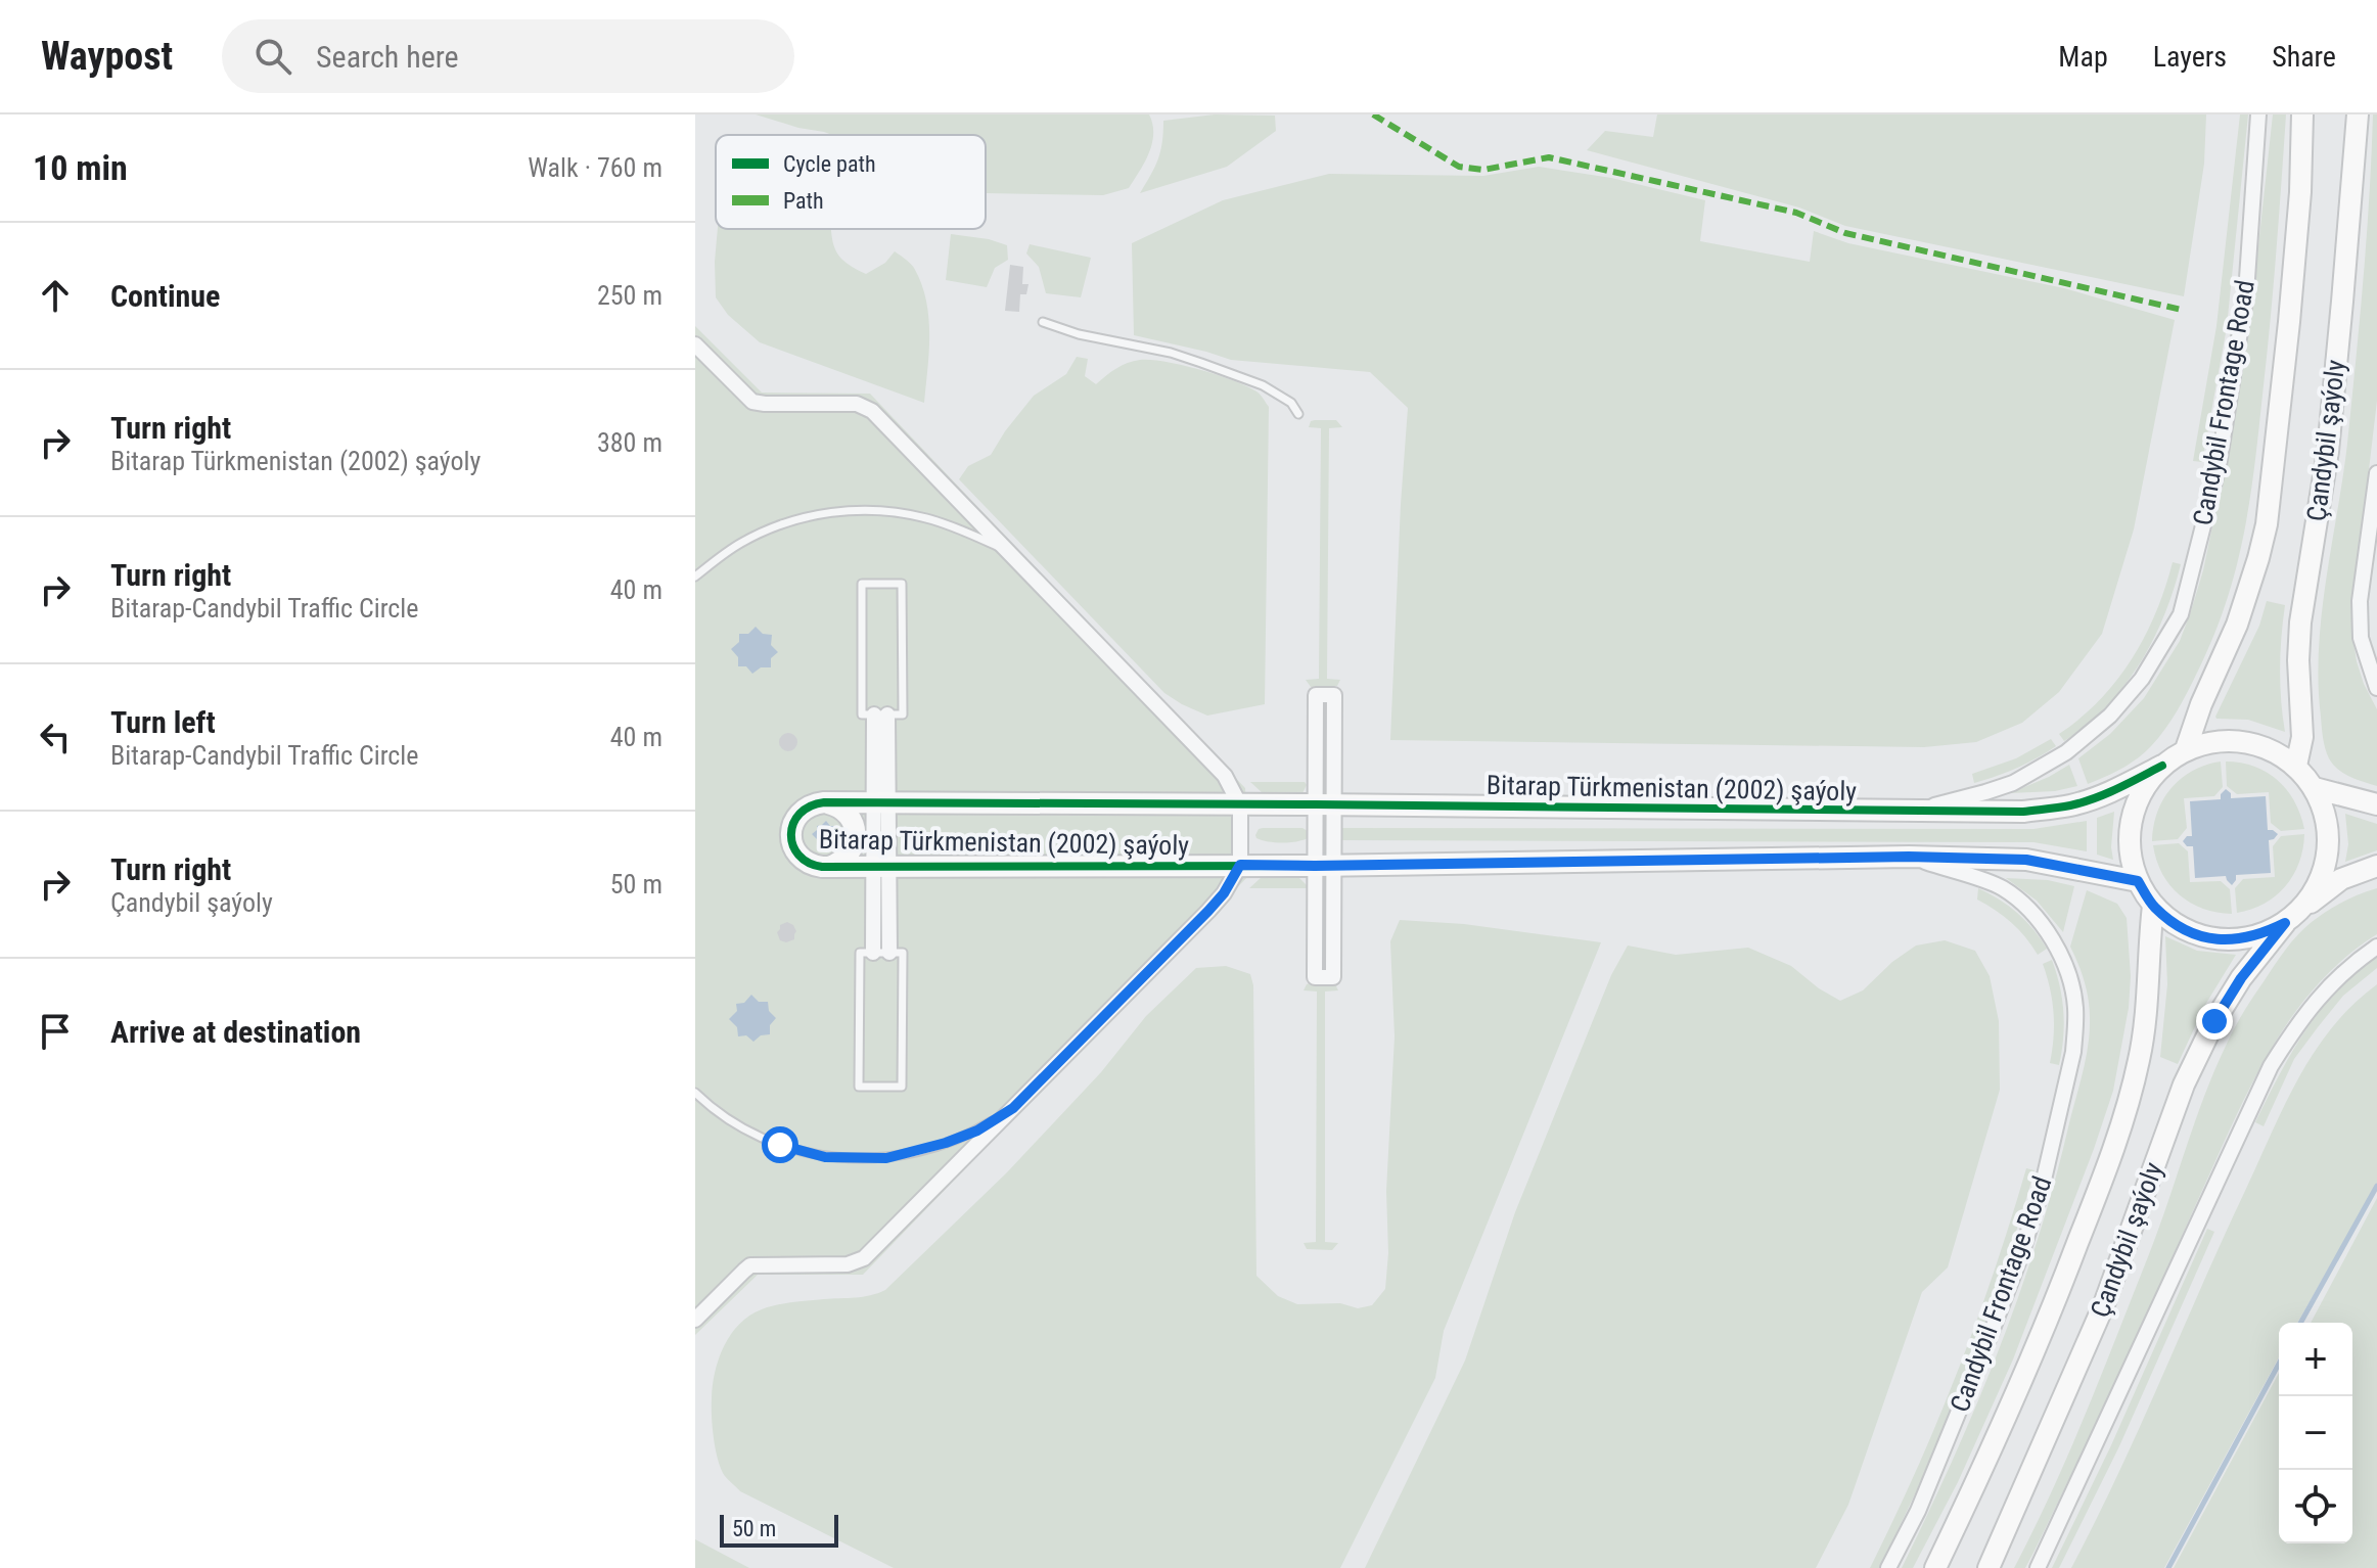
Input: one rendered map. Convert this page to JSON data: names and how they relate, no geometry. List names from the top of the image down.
{
  "streets": {
    "main road": ["Çandybil şaýoly", "Bitarap Türkmenistan (2002) şaýoly"],
    "street": ["Candybil Frontage Road"]
  },
  "crossings": [
    ["Candybil Frontage Road", "Bitarap Türkmenistan (2002) şaýoly"],
    ["Çandybil şaýoly", "Bitarap Türkmenistan (2002) şaýoly"]
  ],
  "legend": ["Cycle path", "Path"],
  "scale_bar": "50 m",
  "page": {
    "header": "Waypost",
    "search": "Search here",
    "nav": ["Map", "Layers", "Share"],
    "heading": ["10 min", "Walk · 760 m"],
    "list": [
      ["Continue", "250 m"],
      ["Turn right", "Bitarap Türkmenistan (2002) şaýoly", "380 m"],
      ["Turn right", "Bitarap-Candybil Traffic Circle", "40 m"],
      ["Turn left", "Bitarap-Candybil Traffic Circle", "40 m"],
      ["Turn right", "Çandybil şaýoly", "50 m"],
      "Arrive at destination"
    ],
    "map_buttons": ["+", "−"],
    "scale": "50 m"
  }
}
